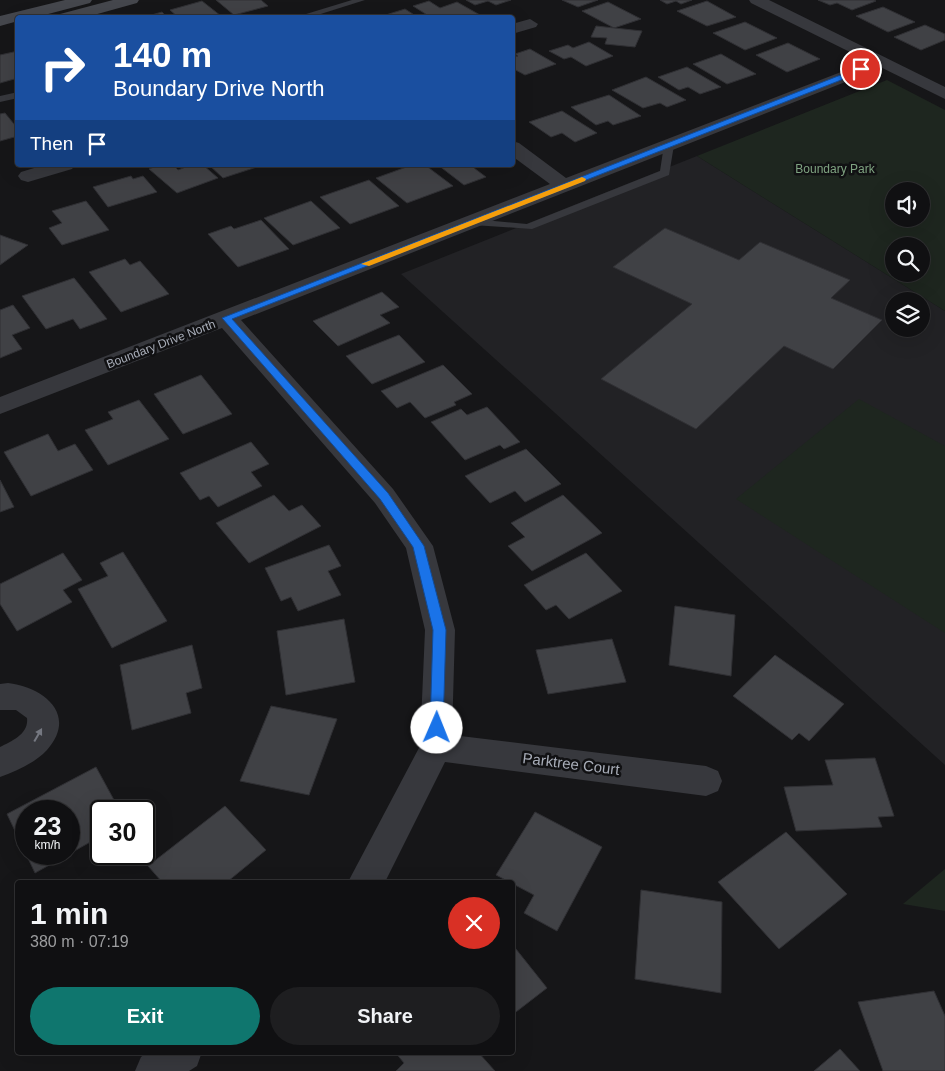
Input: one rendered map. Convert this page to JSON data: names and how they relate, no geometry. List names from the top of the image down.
{
  "streets": {
    "street": ["Boundary Drive North", "Parktree Court"]
  },
  "parks": ["Boundary Park"],
  "page": {
    "turn": ["140 m", "Boundary Drive North"],
    "then": "Then",
    "speed": "23 km/h",
    "limit": "30",
    "heading": ["1 min", "380 m · 07:19"],
    "buttons": ["Exit", "Share"]
  }
}
